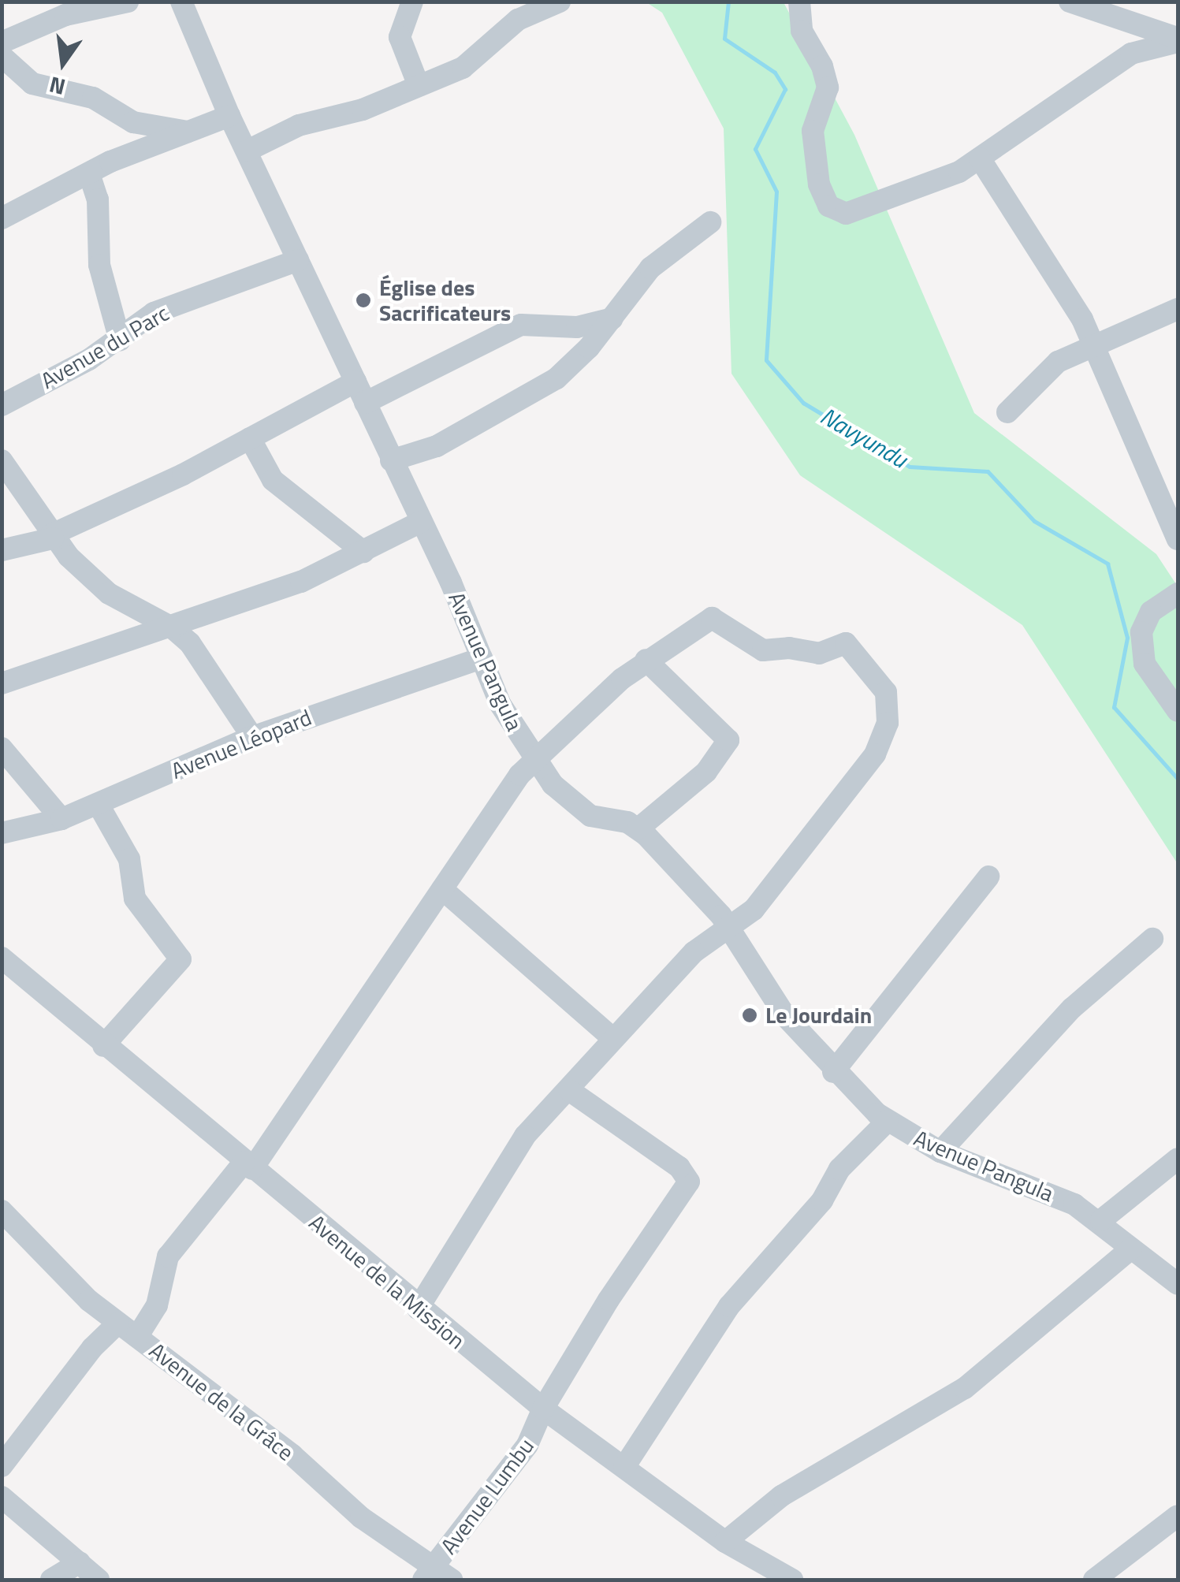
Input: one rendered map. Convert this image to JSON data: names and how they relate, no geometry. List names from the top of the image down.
{
  "streets": {
    "street": [
      "Avenue du Parc",
      "Avenue Pangula",
      "Avenue Léopard",
      "Avenue de la Mission",
      "Avenue de la Grâce",
      "Avenue Lumbu"
    ]
  },
  "crossings": [
    ["Avenue du Parc", "Avenue Pangula"],
    ["Avenue Pangula", "Avenue Léopard"],
    ["Avenue de la Mission", "Avenue Lumbu"],
    ["Avenue de la Grâce", "Avenue Lumbu"]
  ],
  "water": ["Navyundu"],
  "places": ["Église des Sacrificateurs", "Le Jourdain"],
  "north": "bottom"
}
